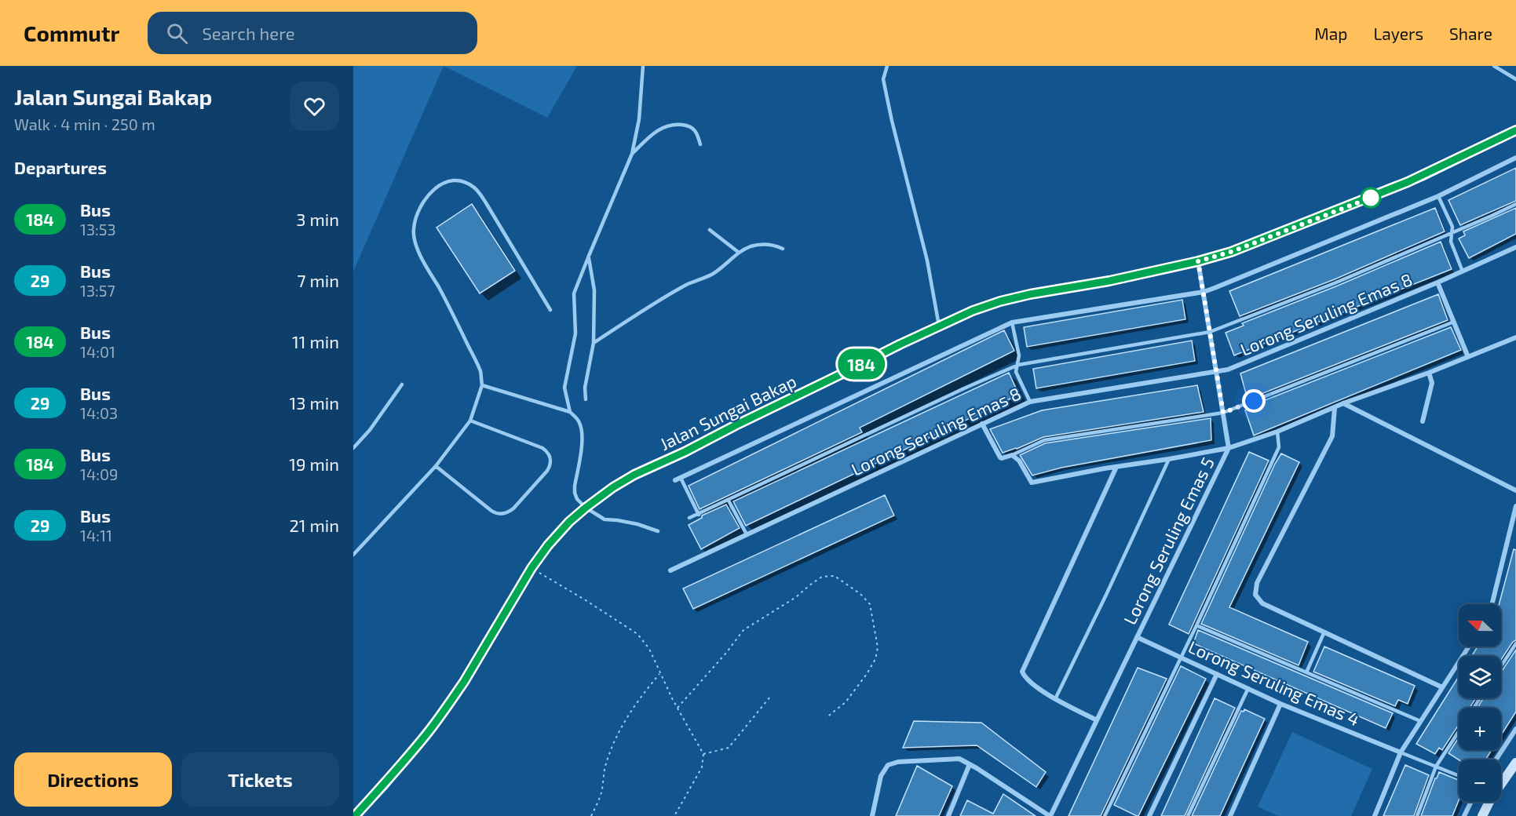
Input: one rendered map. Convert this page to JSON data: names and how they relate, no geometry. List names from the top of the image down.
{
  "streets": {
    "main road": ["Jalan Sungai Bakap"],
    "street": ["Lorong Seruling Emas 8", "Lorong Seruling Emas 5", "Lorong Seruling Emas 4"]
  },
  "crossings": [
    ["Lorong Seruling Emas 8", "Lorong Seruling Emas 5"],
    ["Jalan Sungai Bakap", "Lorong Seruling Emas 5"],
    ["Lorong Seruling Emas 5", "Lorong Seruling Emas 4"]
  ],
  "lines": ["bus line 184"],
  "north": "left",
  "page": {
    "header": "Commutr",
    "search": "Search here",
    "nav": ["Map", "Layers", "Share"],
    "heading": [
      ["Jalan Sungai Bakap", "Walk · 4 min · 250 m"],
      "Departures"
    ],
    "on_map": "184",
    "list": [
      {
        "mark": "184",
        "name": "Bus",
        "note": "13:53",
        "value": "3 min"
      },
      {
        "mark": "29",
        "name": "Bus",
        "note": "13:57",
        "value": "7 min"
      },
      {
        "mark": "184",
        "name": "Bus",
        "note": "14:01",
        "value": "11 min"
      },
      {
        "mark": "29",
        "name": "Bus",
        "note": "14:03",
        "value": "13 min"
      },
      {
        "mark": "184",
        "name": "Bus",
        "note": "14:09",
        "value": "19 min"
      },
      {
        "mark": "29",
        "name": "Bus",
        "note": "14:11",
        "value": "21 min"
      }
    ],
    "map_buttons": ["+", "−"],
    "buttons": ["Directions", "Tickets"]
  }
}
